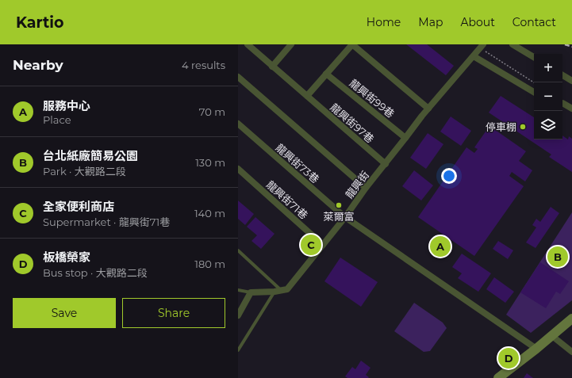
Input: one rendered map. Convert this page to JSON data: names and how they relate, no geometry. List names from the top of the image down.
{
  "streets": {
    "street": [
      "龍興街99巷",
      "龍興街97巷",
      "龍興街73巷",
      "龍興街",
      "龍興街71巷"
    ]
  },
  "crossings": [
    ["龍興街99巷", "龍興街"],
    ["龍興街97巷", "龍興街"],
    ["龍興街73巷", "龍興街"],
    ["龍興街", "龍興街71巷"]
  ],
  "places": ["停車棚", "萊爾富"],
  "page": {
    "header": "Kartio",
    "nav": [
      "Home",
      "Map",
      "About",
      "Contact"
    ],
    "heading": ["Nearby", "4 results"],
    "map_buttons": ["+", "−"],
    "list": [
      {
        "mark": "A",
        "name": "服務中心",
        "note": "Place",
        "value": "70 m"
      },
      {
        "mark": "B",
        "name": "台北紙廠簡易公園",
        "note": "Park · 大觀路二段",
        "value": "130 m"
      },
      {
        "mark": "C",
        "name": "全家便利商店",
        "note": "Supermarket · 龍興街71巷",
        "value": "140 m"
      },
      {
        "mark": "D",
        "name": "板橋榮家",
        "note": "Bus stop · 大觀路二段",
        "value": "180 m"
      }
    ],
    "pins": [
      "C",
      "A",
      "B",
      "D"
    ],
    "buttons": ["Save", "Share"]
  }
}
